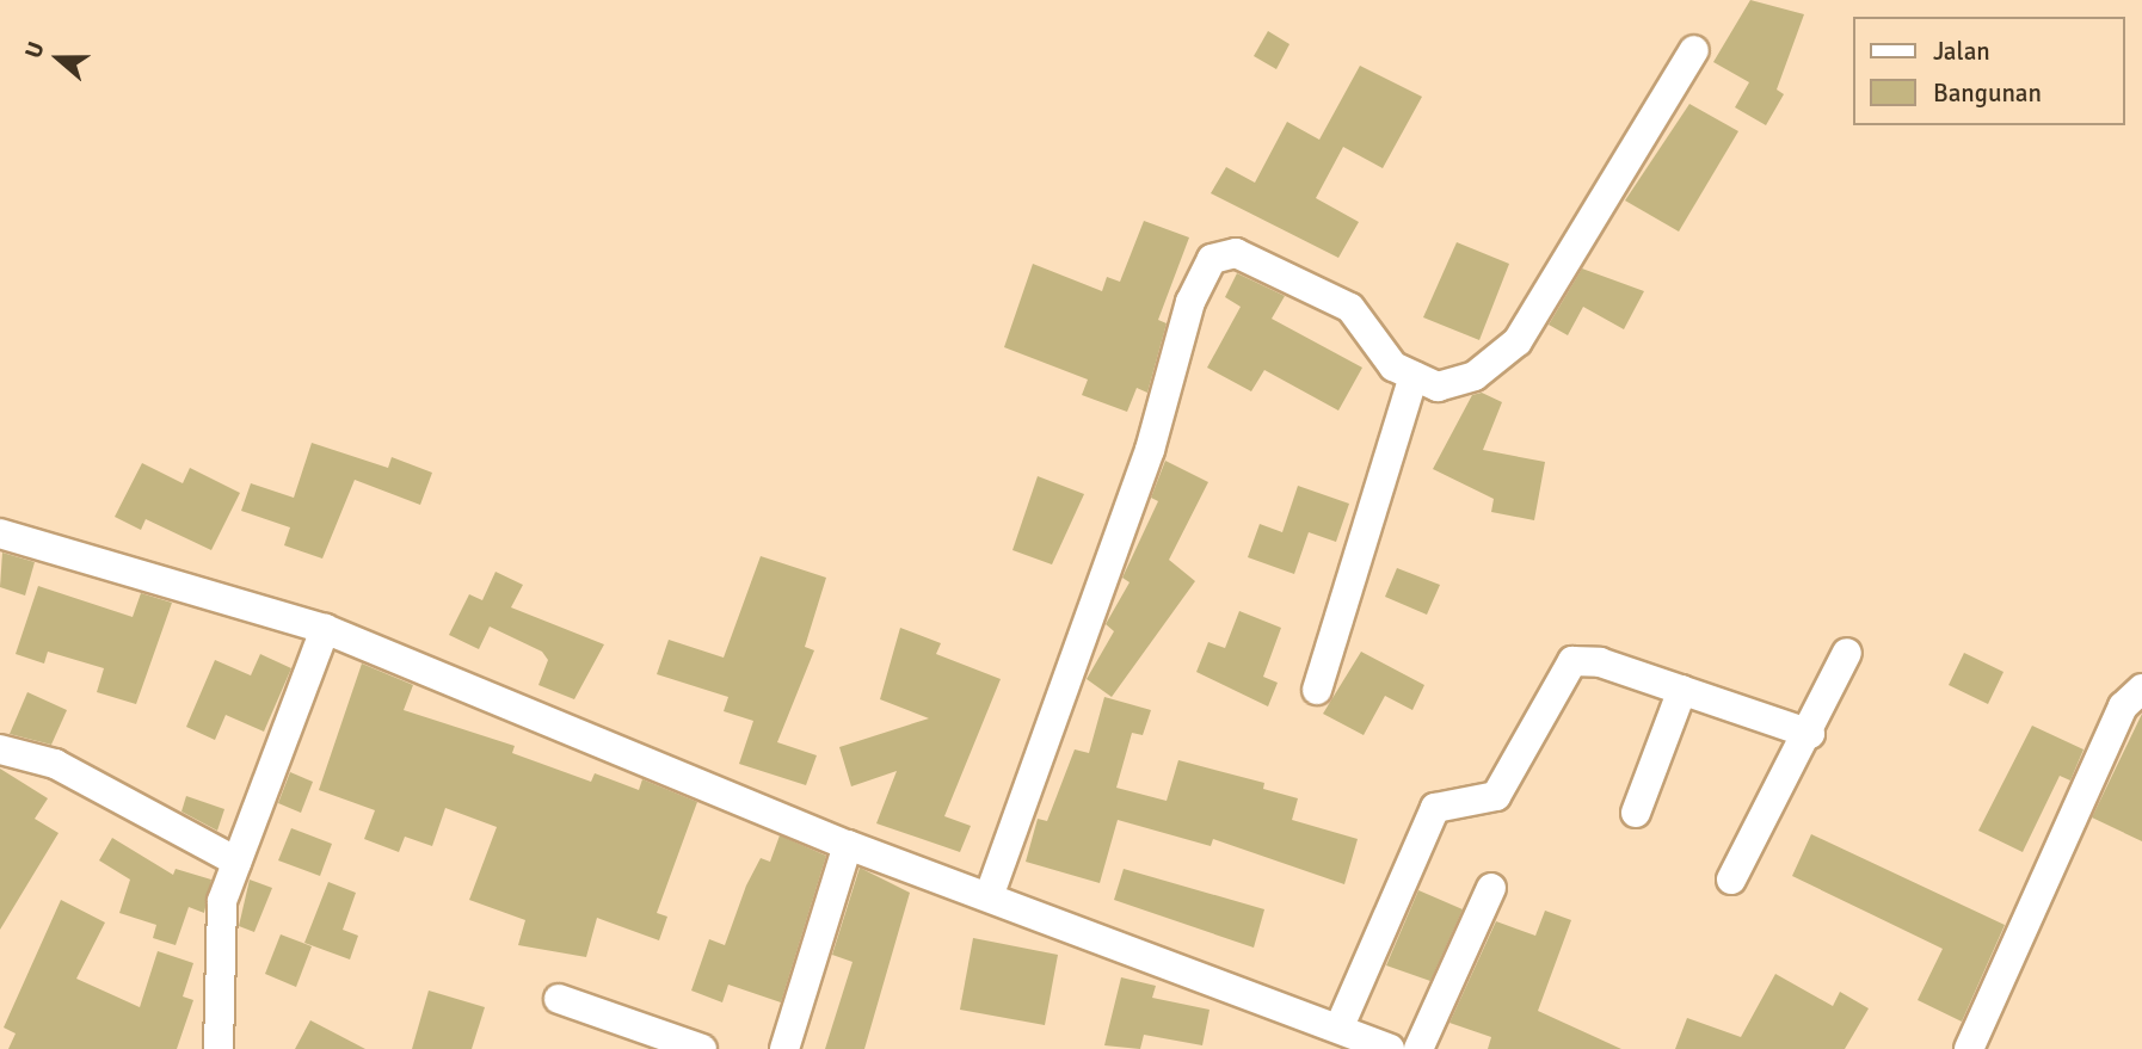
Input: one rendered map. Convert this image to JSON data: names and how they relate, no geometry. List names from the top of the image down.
{
  "legend": ["Jalan", "Bangunan"],
  "north": "left"
}
